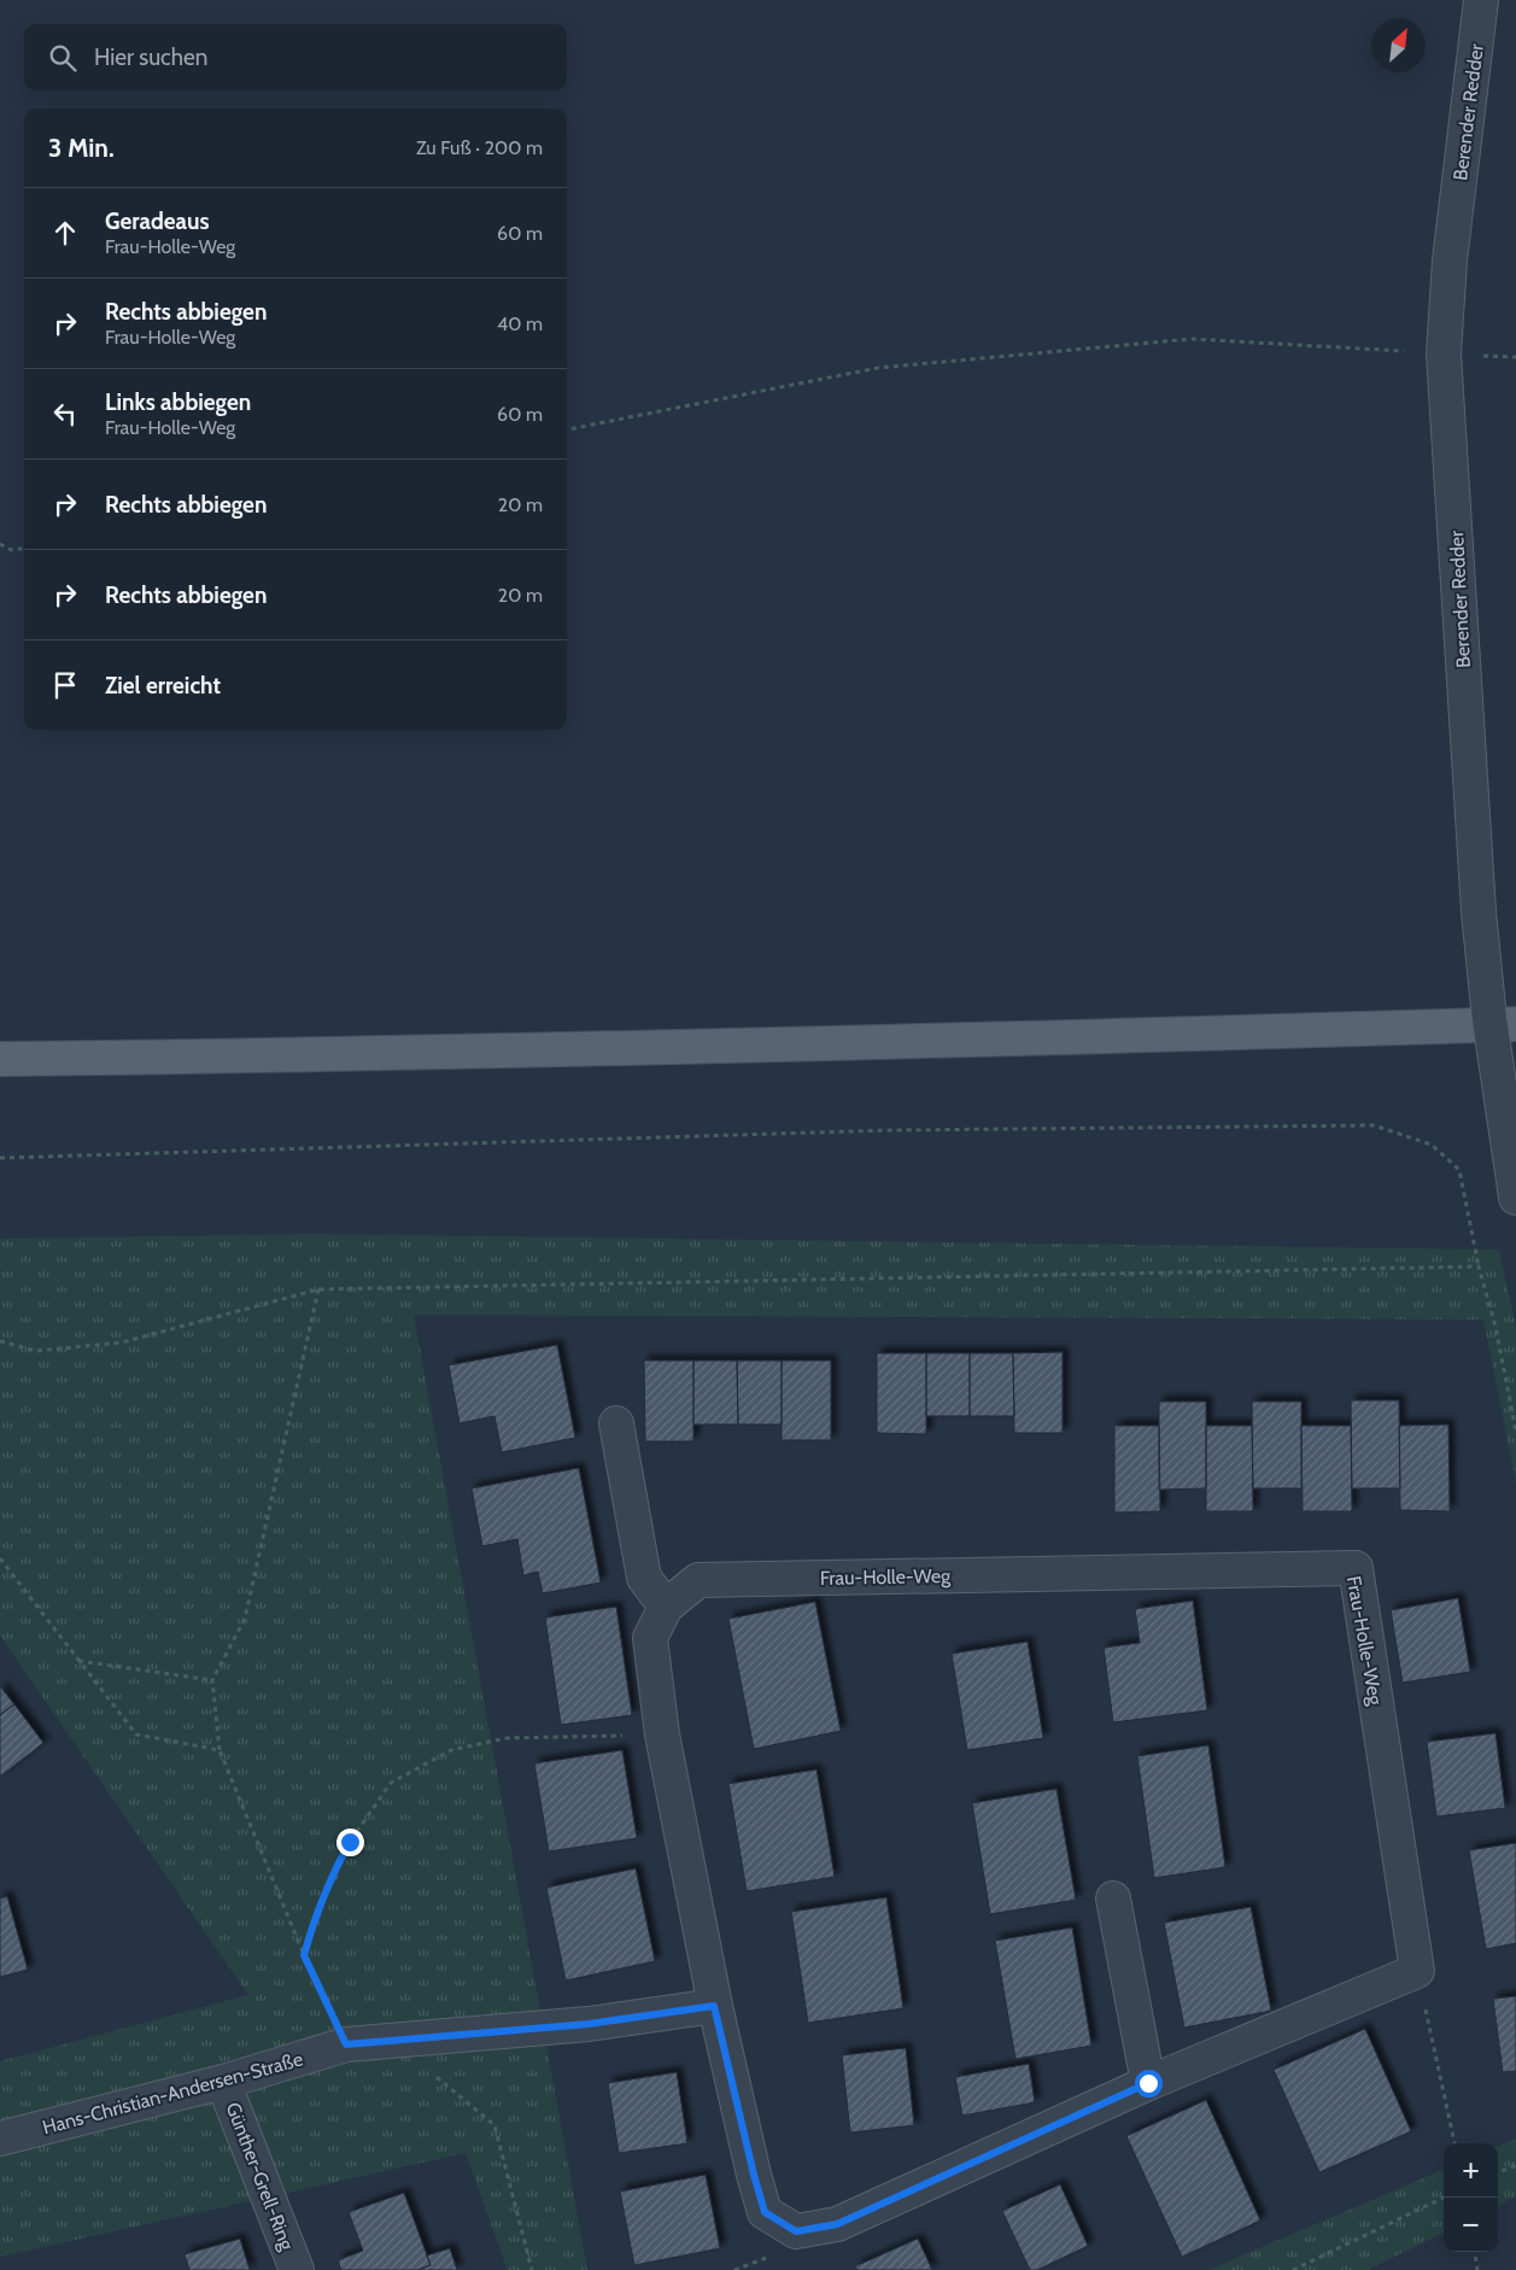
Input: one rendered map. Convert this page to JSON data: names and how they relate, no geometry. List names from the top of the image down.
{
  "streets": {
    "street": [
      "Berender Redder",
      "Frau-Holle-Weg",
      "Hans-Christian-Andersen-Straße",
      "Günther-Grell-Ring"
    ]
  },
  "crossings": [
    ["Hans-Christian-Andersen-Straße", "Günther-Grell-Ring"]
  ],
  "north": "top right",
  "page": {
    "search": "Hier suchen",
    "heading": ["3 Min.", "Zu Fuß · 200 m"],
    "list": [
      ["Geradeaus", "Frau-Holle-Weg", "60 m"],
      ["Rechts abbiegen", "Frau-Holle-Weg", "40 m"],
      ["Links abbiegen", "Frau-Holle-Weg", "60 m"],
      ["Rechts abbiegen", "20 m"],
      ["Rechts abbiegen", "20 m"],
      "Ziel erreicht"
    ],
    "map_buttons": ["+", "−"]
  }
}
